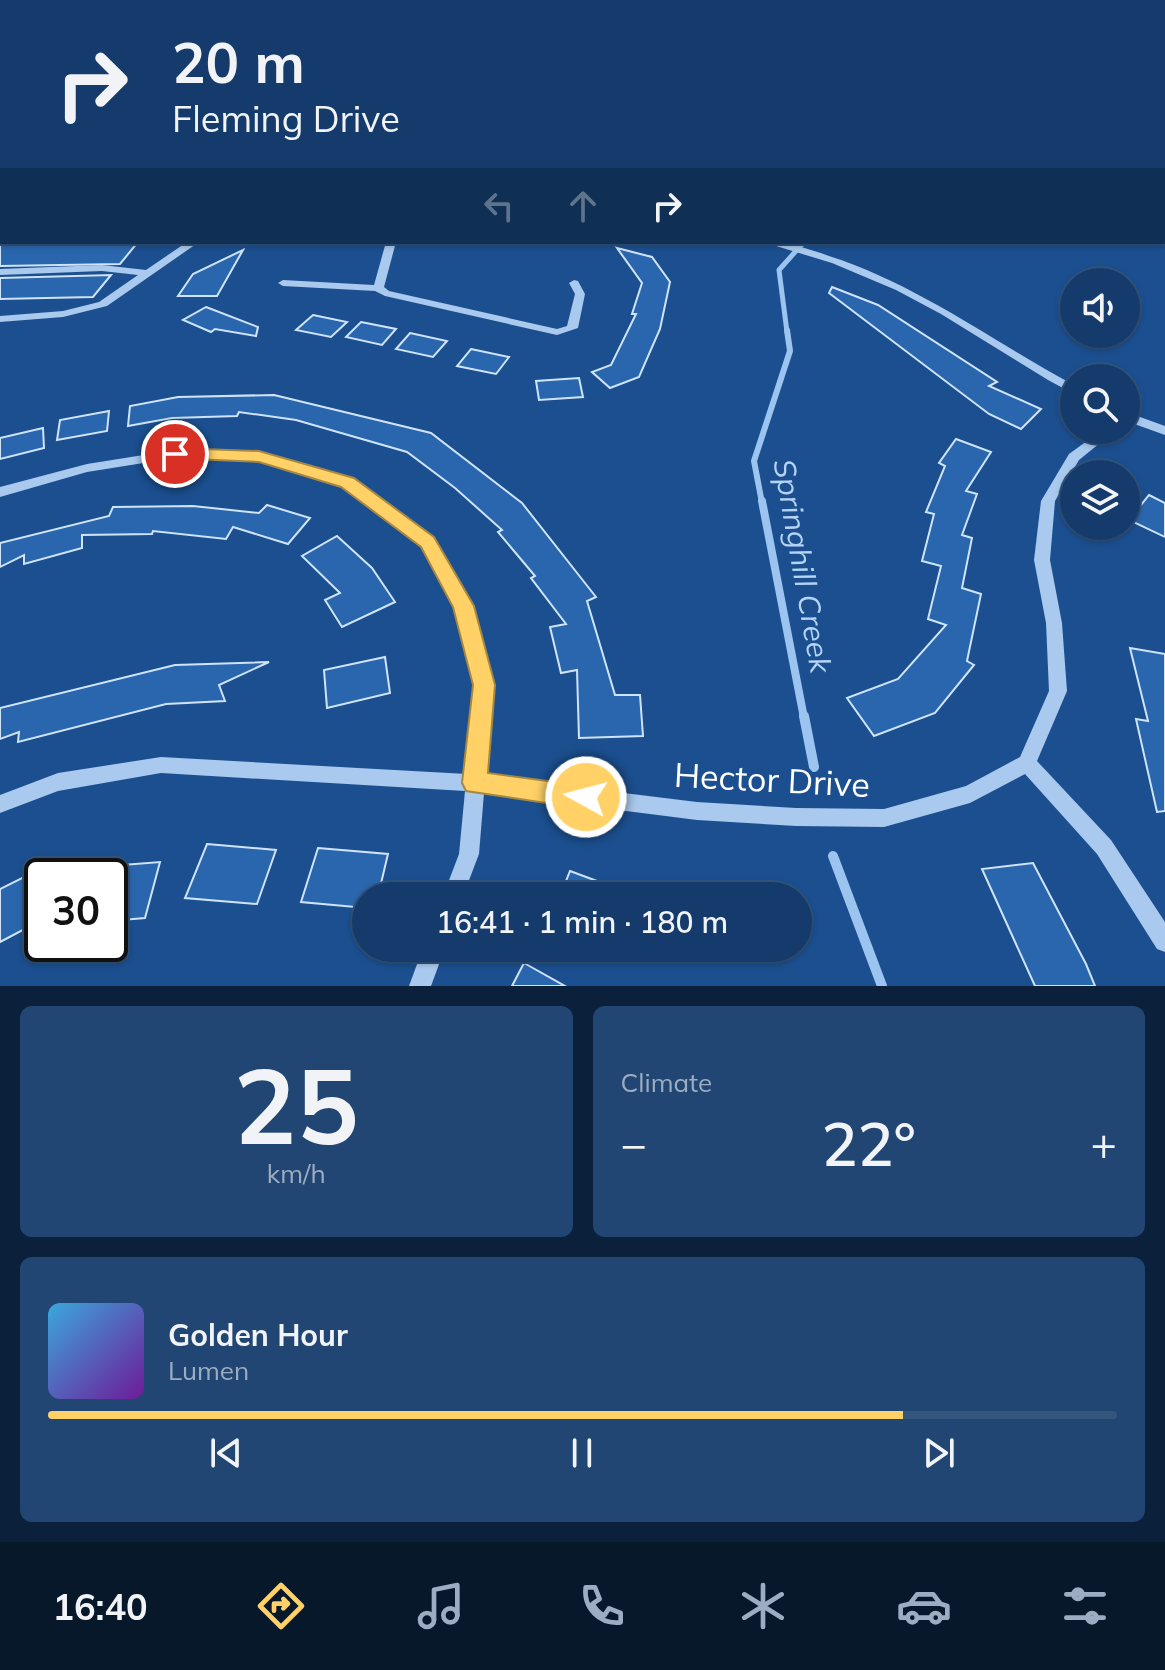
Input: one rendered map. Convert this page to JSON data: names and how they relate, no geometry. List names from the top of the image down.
{
  "streets": {
    "street": ["Hector Drive"]
  },
  "water": ["Springhill Creek"],
  "page": {
    "turn": ["20 m", "Fleming Drive"],
    "limit": "30",
    "trip": "16:41 · 1 min · 180 m",
    "tile": [
      ["25", "km/h"],
      "Climate"
    ],
    "heat": ["−", "22°", "+"],
    "song": ["Golden Hour", "Lumen"],
    "tabs": "16:40"
  }
}
